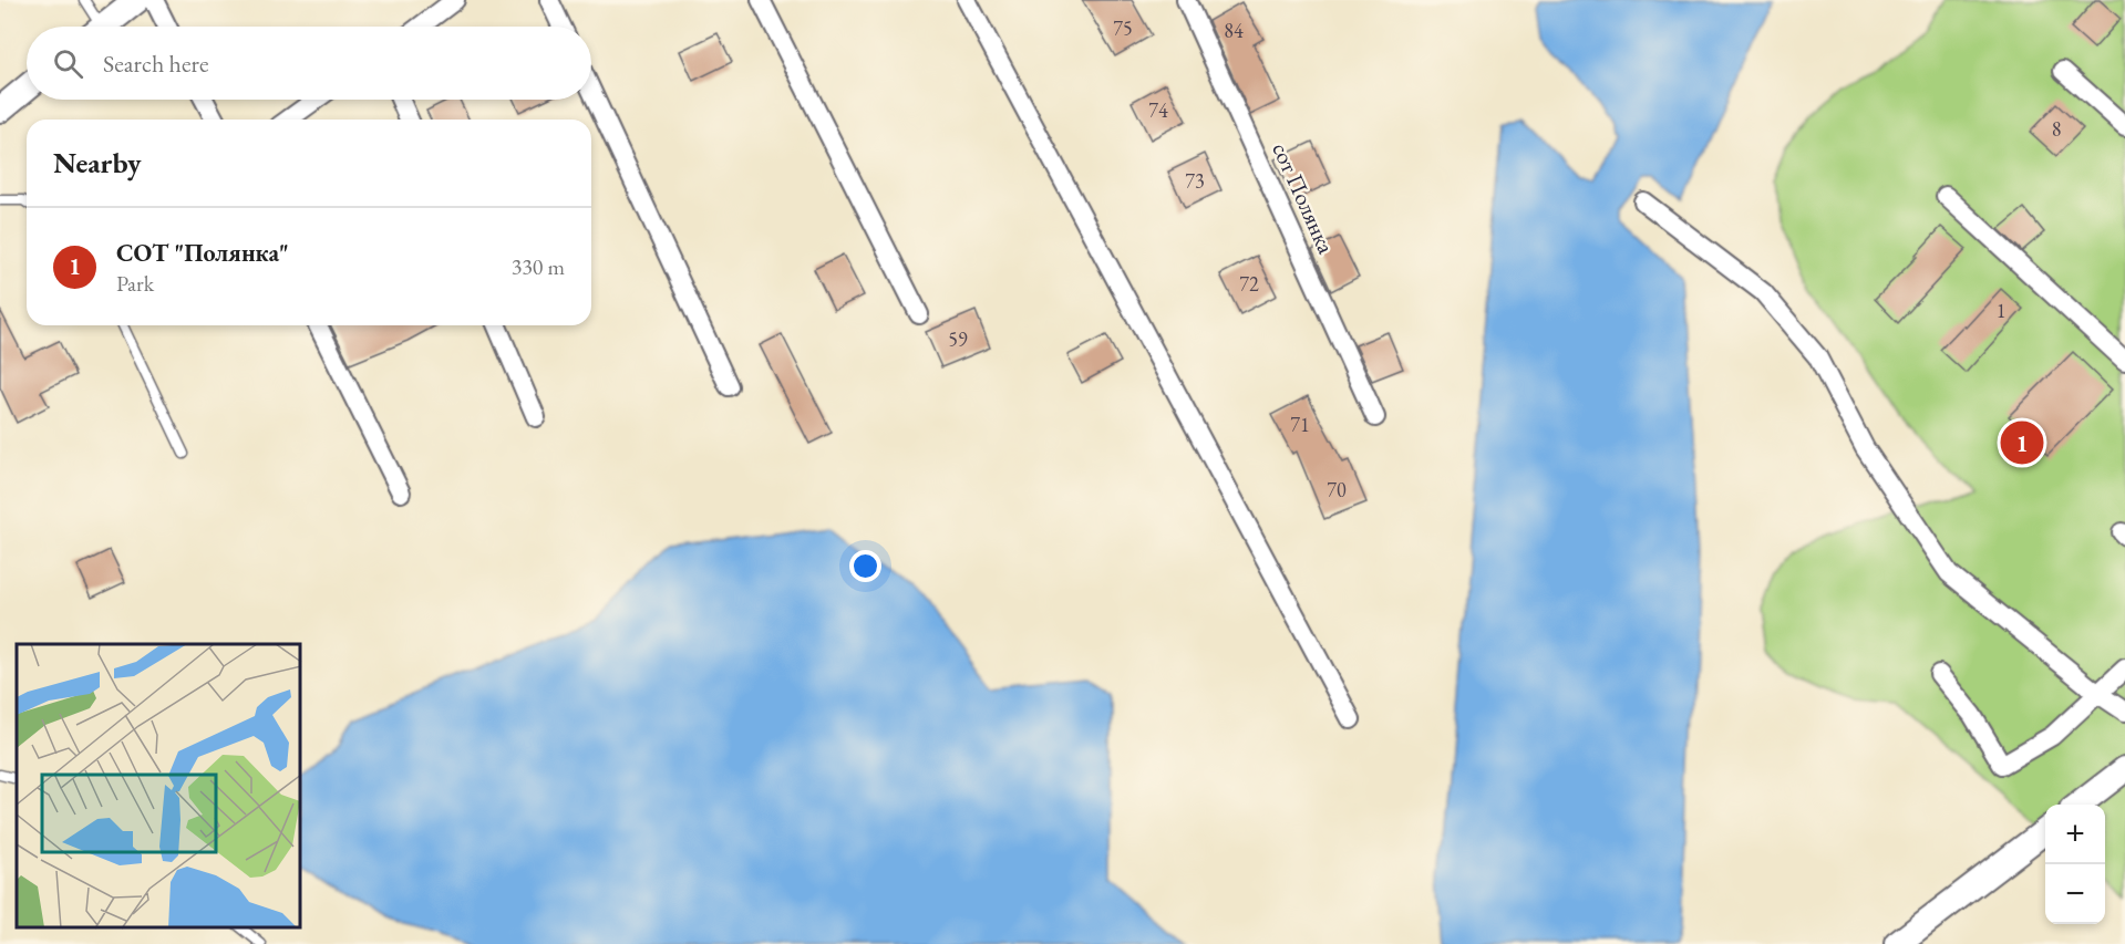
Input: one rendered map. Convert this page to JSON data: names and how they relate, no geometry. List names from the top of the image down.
{
  "streets": {
    "street": ["сот Полянка"]
  },
  "house_numbers": [
    "75",
    "84",
    "74",
    "8",
    "73",
    "72",
    "1",
    "59",
    "71",
    "70"
  ],
  "page": {
    "search": "Search here",
    "heading": "Nearby",
    "list": [
      {
        "mark": "1",
        "name": "СОТ \"Полянка\"",
        "note": "Park",
        "value": "330 m"
      }
    ],
    "pins": "1",
    "map_buttons": ["+", "−"]
  }
}
